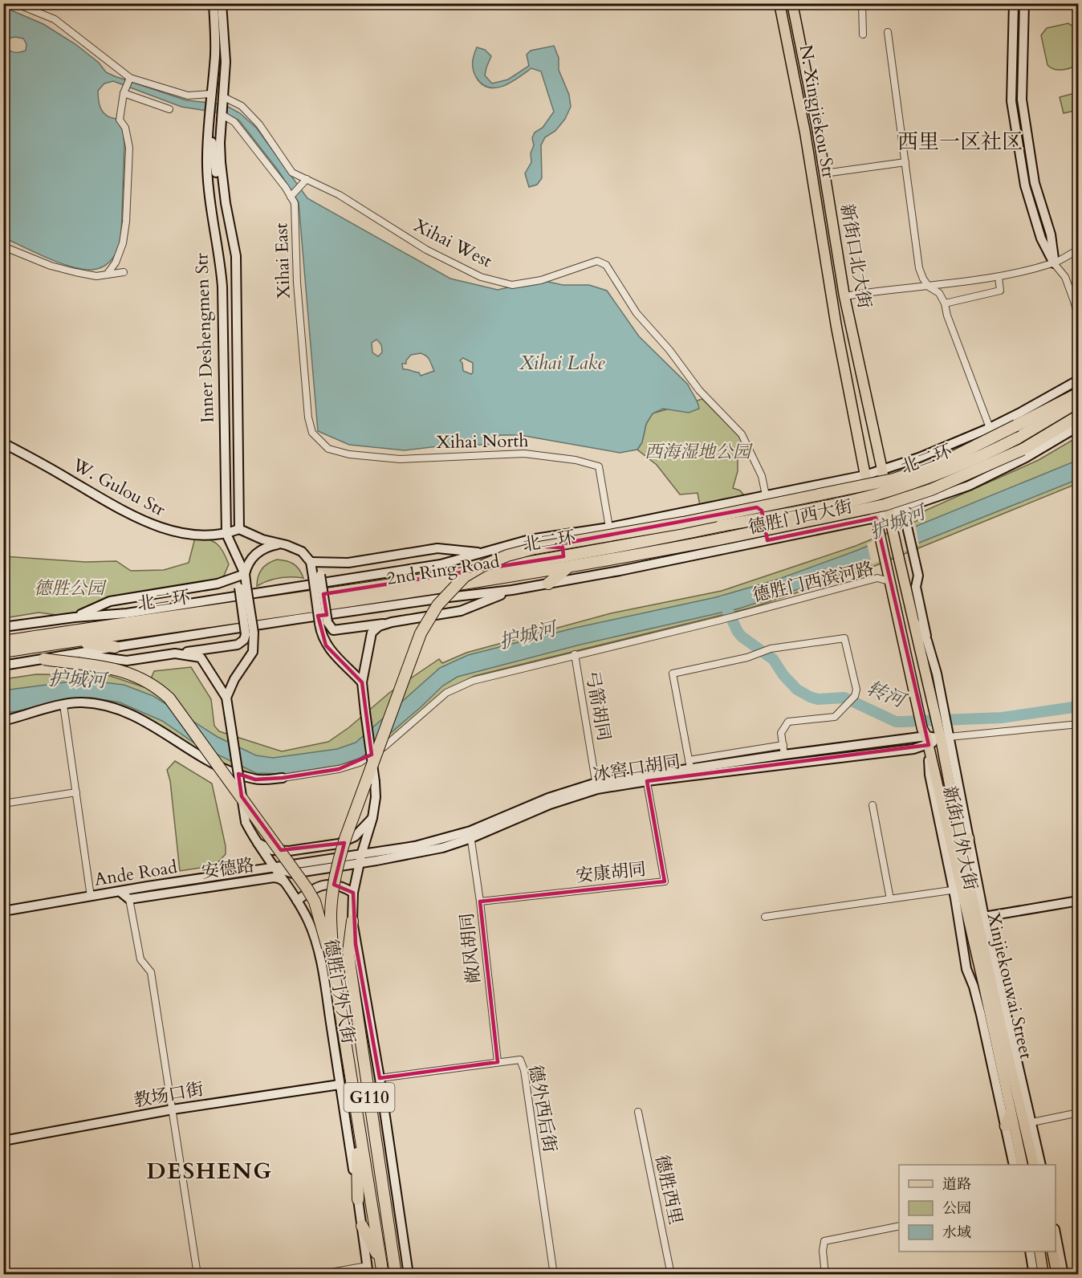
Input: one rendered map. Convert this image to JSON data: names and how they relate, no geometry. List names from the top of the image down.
{
  "streets": {
    "highway": ["北二环", "2nd Ring Road", "G110"],
    "main road": ["新街口北大街", "Xinjiekouwai Street"],
    "street": [
      "Xihai West",
      "Xihai East",
      "Inner Deshengmen Str",
      "Xihai North",
      "W. Gulou Str",
      "德胜门西大街",
      "德胜门西滨河路",
      "弓箭胡同",
      "冰窖口胡同",
      "新街口外大街",
      "安德路",
      "安康胡同",
      "Ande Road",
      "敞风胡同",
      "德胜门外大街",
      "教场口街",
      "德外西后街",
      "德胜西里"
    ]
  },
  "crossings": [
    ["Xihai West", "德胜门西大街"],
    ["新街口北大街", "德胜门西大街"],
    ["Xihai East", "Xihai North"],
    ["Inner Deshengmen Str", "W. Gulou Str"],
    ["Xihai North", "德胜门西大街"],
    ["北二环", "2nd Ring Road"],
    ["德胜门西滨河路", "弓箭胡同"],
    ["弓箭胡同", "冰窖口胡同"],
    ["冰窖口胡同", "安康胡同"],
    ["冰窖口胡同", "Ande Road"],
    ["冰窖口胡同", "敞风胡同"],
    ["冰窖口胡同", "Xinjiekouwai Street"],
    ["新街口外大街", "Xinjiekouwai Street"],
    ["安德路", "德胜门外大街"],
    ["安康胡同", "敞风胡同"],
    ["Ande Road", "德胜门外大街"],
    ["敞风胡同", "德外西后街"],
    ["德胜门外大街", "教场口街"]
  ],
  "districts": ["西里一区社区", "DESHENG"],
  "water": ["Xihai Lake", "护城河", "转河"],
  "parks": ["西海湿地公园", "德胜公园"],
  "legend": ["道路", "公园", "水域"]
}
